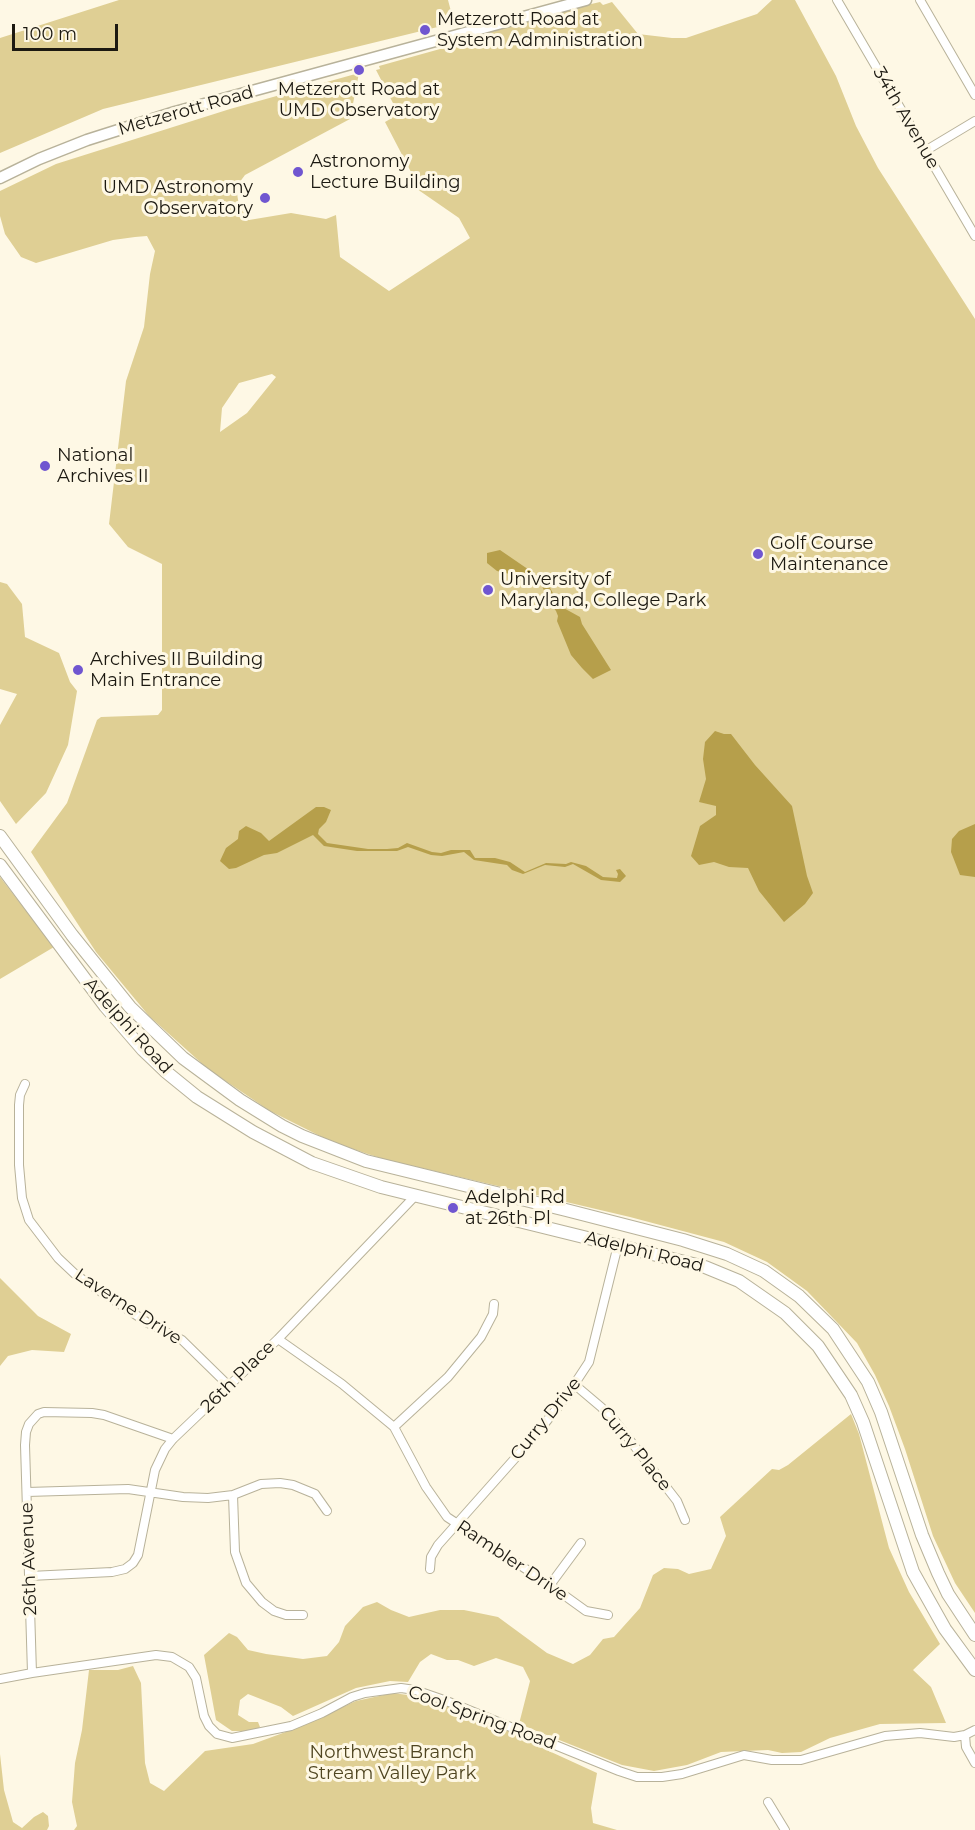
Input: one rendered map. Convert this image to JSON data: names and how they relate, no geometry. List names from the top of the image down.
{
  "streets": {
    "main road": ["Adelphi Road"],
    "street": [
      "Metzerott Road",
      "34th Avenue",
      "Laverne Drive",
      "26th Place",
      "Curry Drive",
      "Curry Place",
      "26th Avenue",
      "Rambler Drive",
      "Cool Spring Road"
    ]
  },
  "crossings": [
    ["Adelphi Road", "26th Place"],
    ["Adelphi Road", "Curry Drive"],
    ["Laverne Drive", "26th Place"],
    ["26th Place", "26th Avenue"],
    ["26th Place", "Rambler Drive"],
    ["Curry Drive", "Curry Place"],
    ["Curry Drive", "Rambler Drive"],
    ["26th Avenue", "Cool Spring Road"]
  ],
  "parks": ["Northwest Branch Stream Valley Park"],
  "places": [
    "Metzerott Road at System Administration",
    "Metzerott Road at UMD Observatory",
    "Astronomy Lecture Building",
    "UMD Astronomy Observatory",
    "National Archives II",
    "Golf Course Maintenance",
    "University of Maryland, College Park",
    "Archives II Building Main Entrance",
    "Adelphi Rd at 26th Pl"
  ],
  "scale_bar": "100 m"
}
